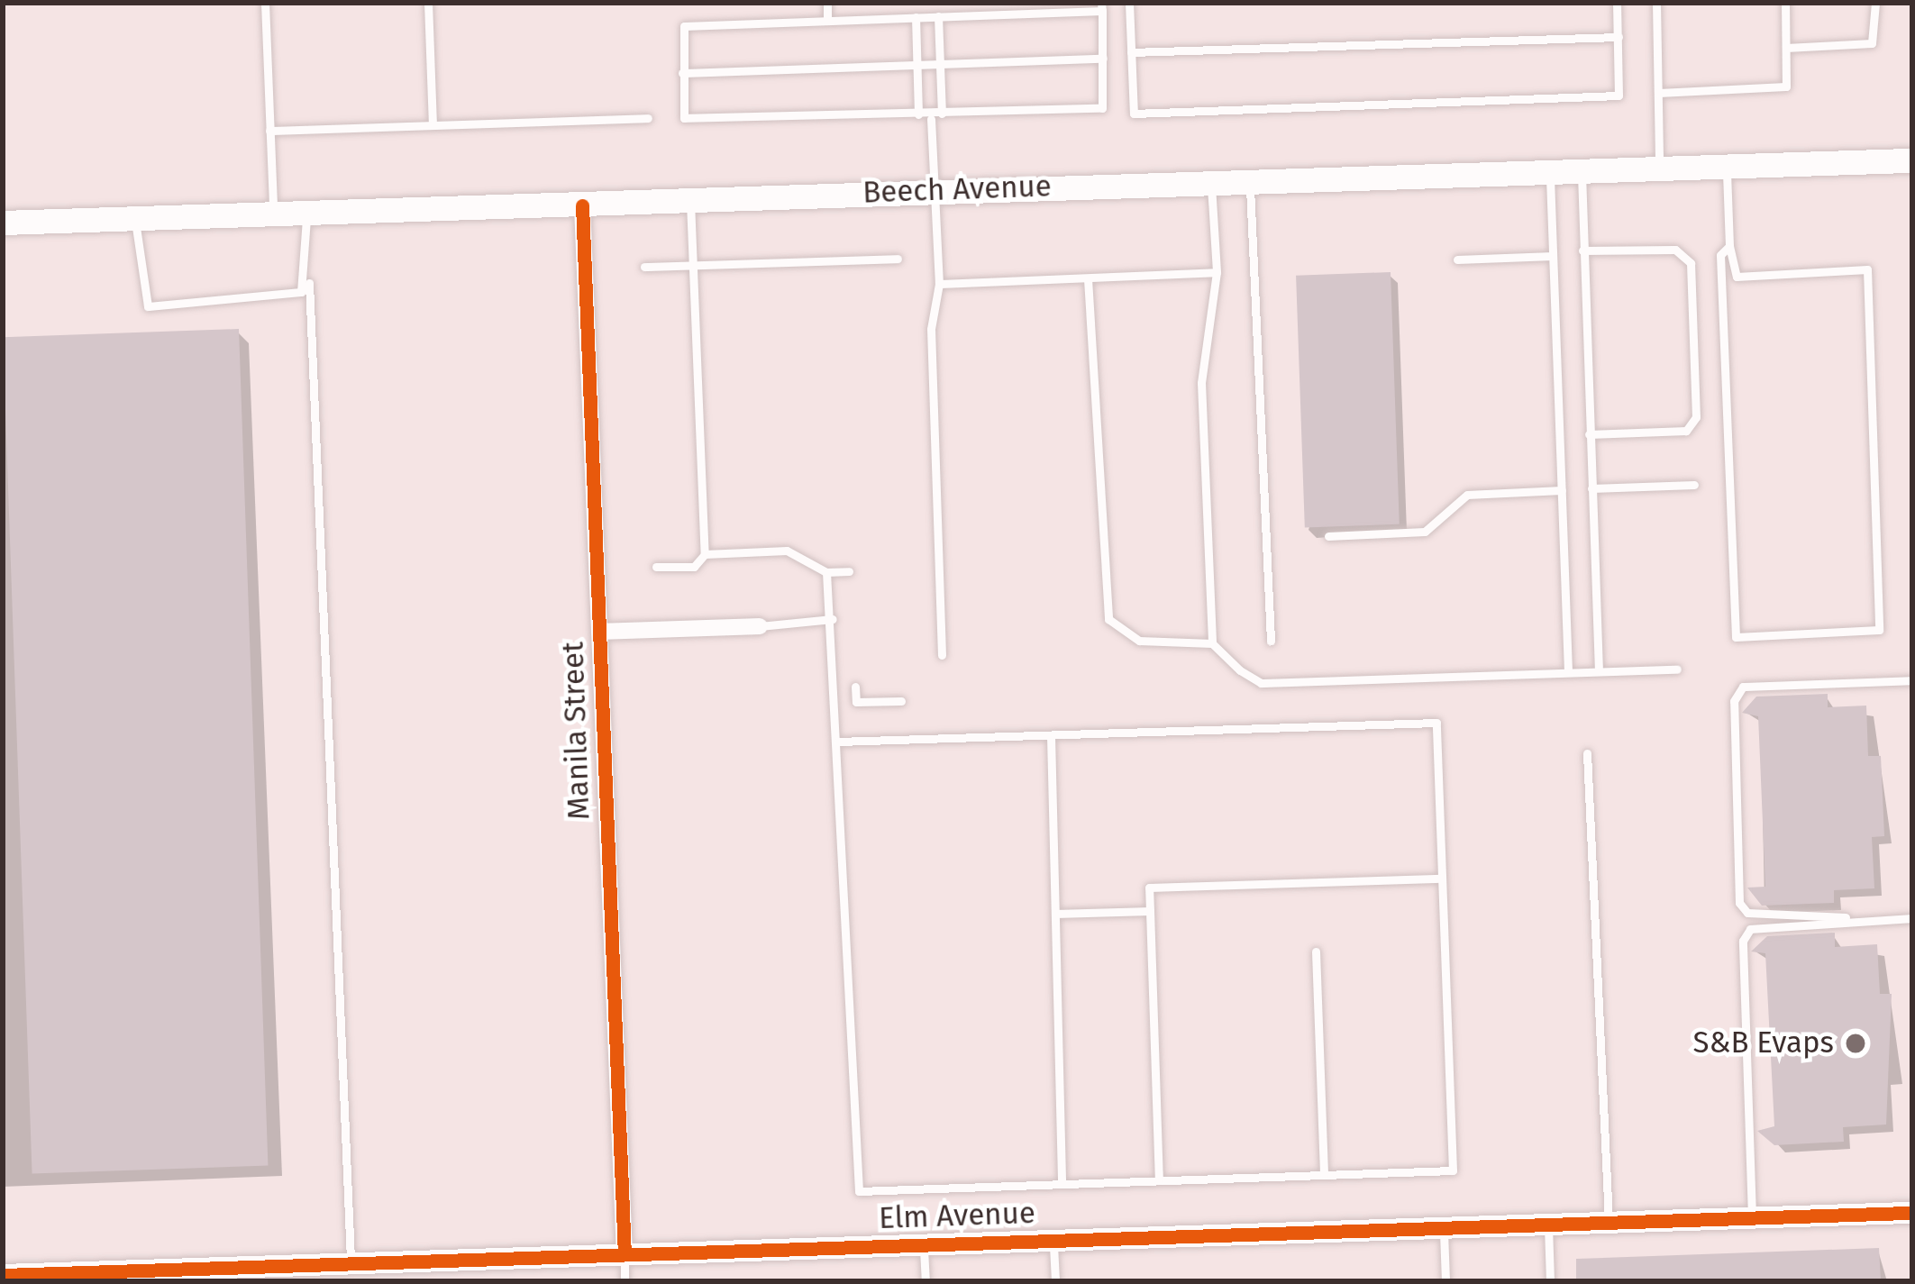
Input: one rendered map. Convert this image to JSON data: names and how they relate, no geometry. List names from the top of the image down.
{
  "streets": {
    "main road": ["Beech Avenue"],
    "street": ["Manila Street", "Elm Avenue"]
  },
  "crossings": [
    ["Beech Avenue", "Manila Street"],
    ["Manila Street", "Elm Avenue"]
  ],
  "places": ["S&B Evaps"]
}
